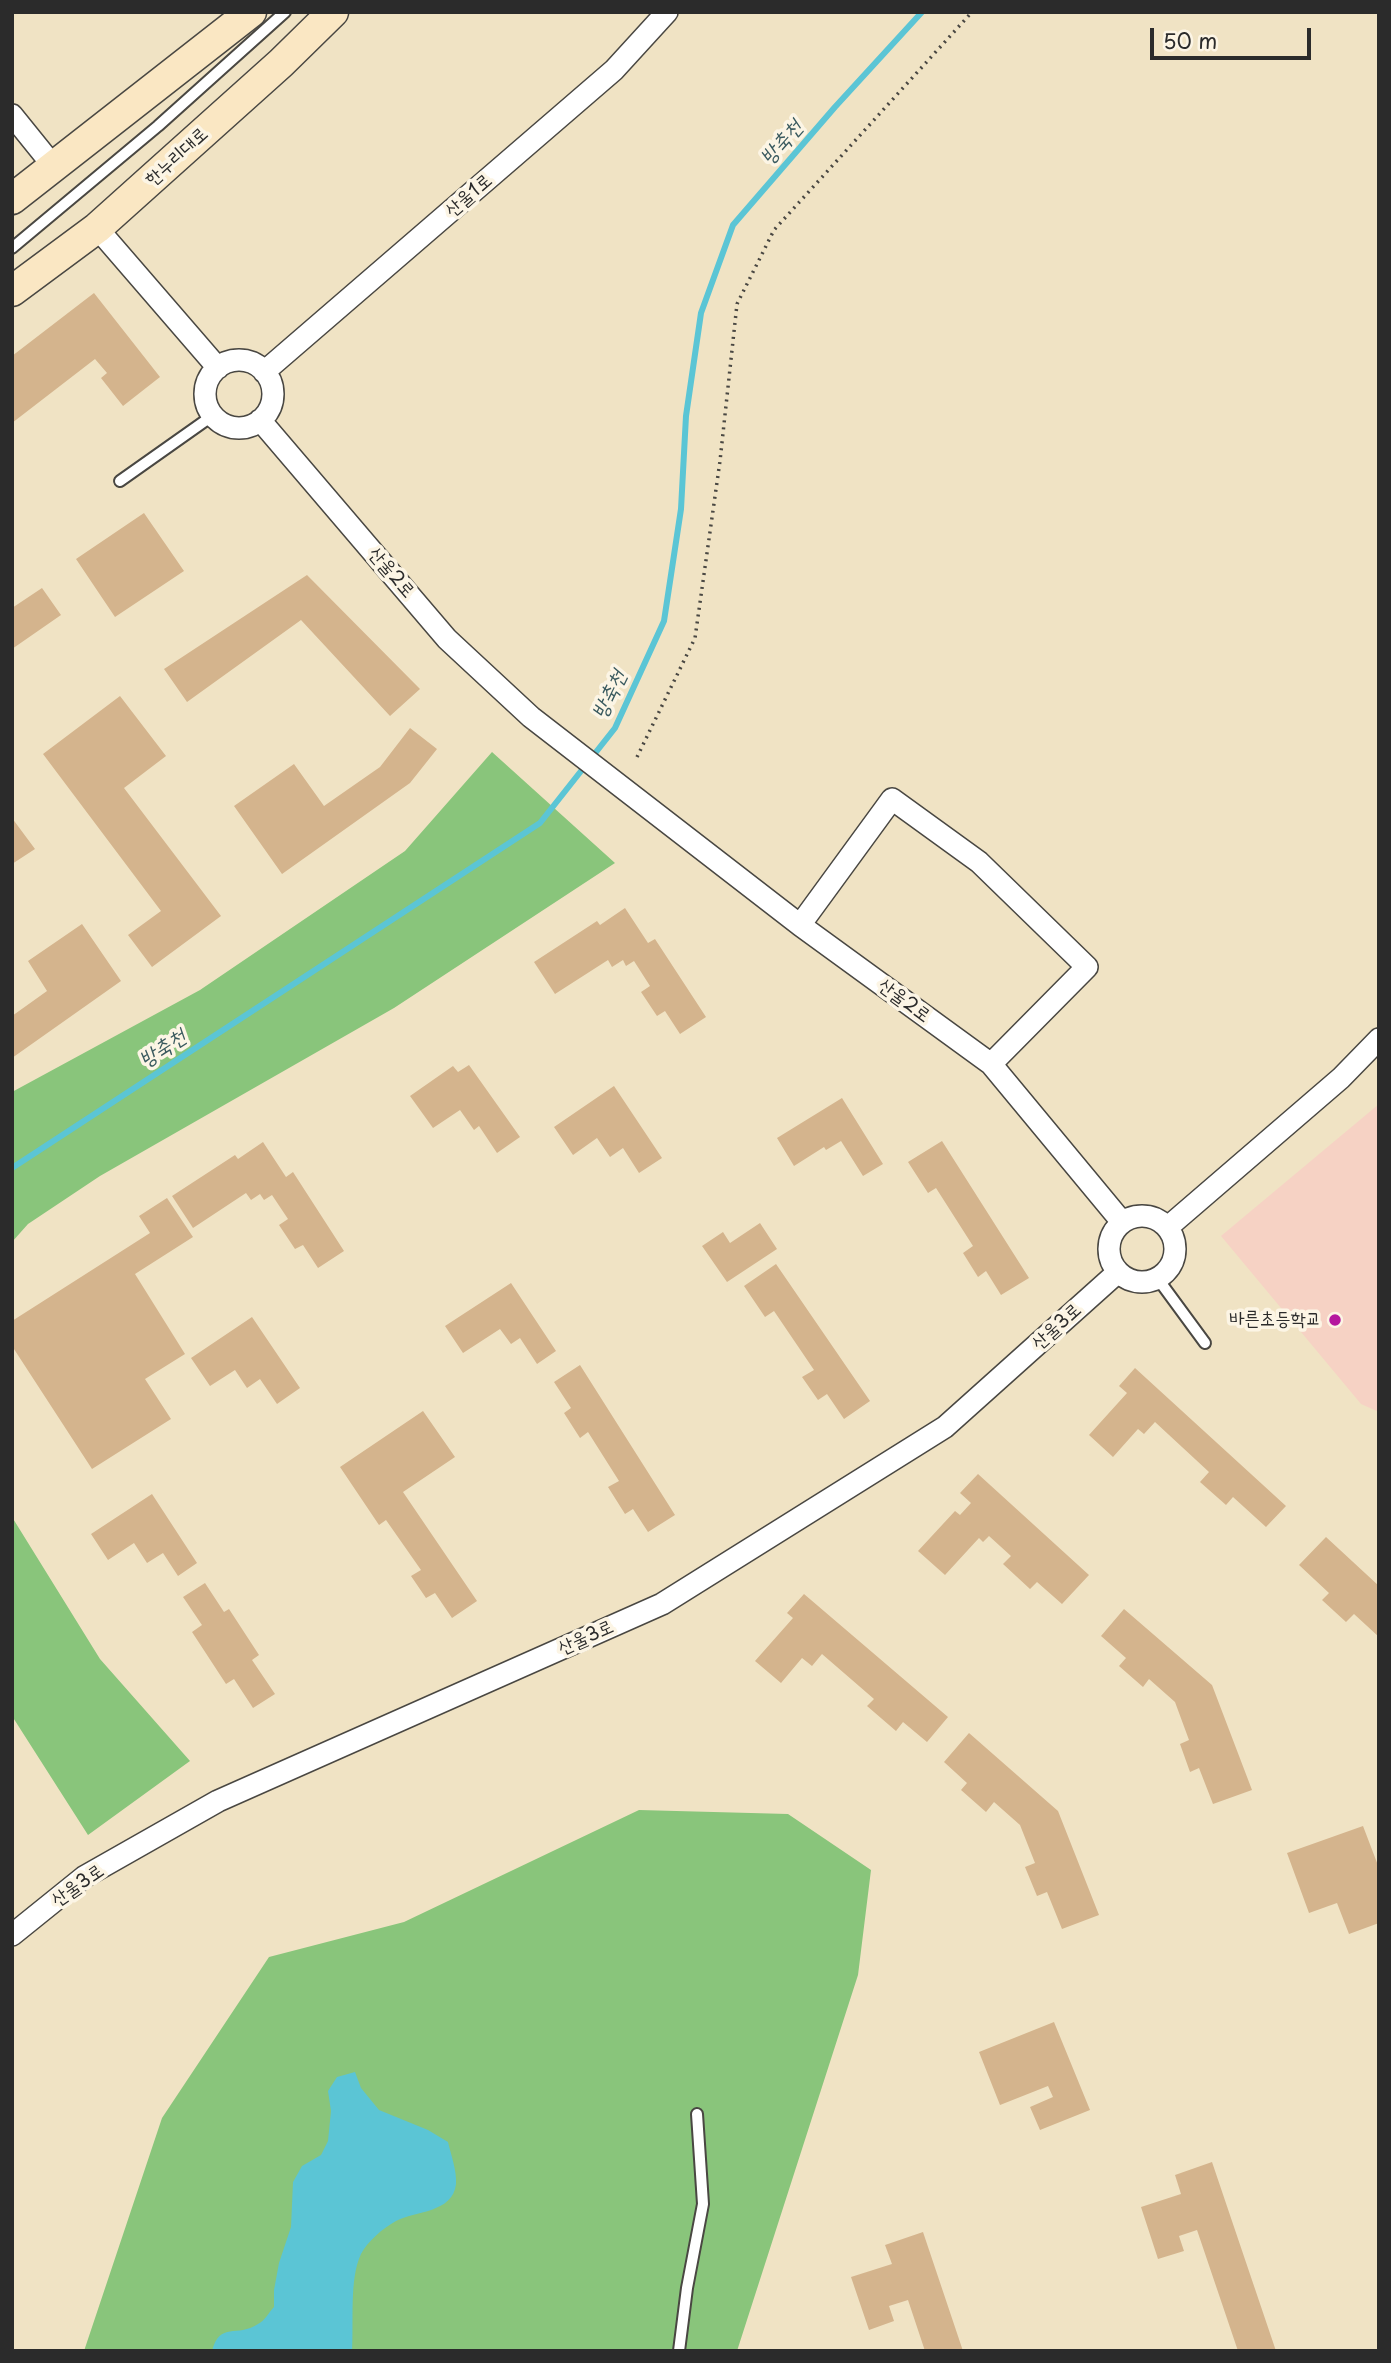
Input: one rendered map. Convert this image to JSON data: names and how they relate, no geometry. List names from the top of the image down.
{
  "streets": {
    "street": [
      "한누리대로",
      "산울1로",
      "산울2로",
      "산울3로"
    ]
  },
  "crossings": [
    ["산울1로", "산울2로"],
    ["산울2로", "산울3로"]
  ],
  "water": ["방축천"],
  "places": ["바른초등학교"],
  "scale_bar": "50 m"
}
